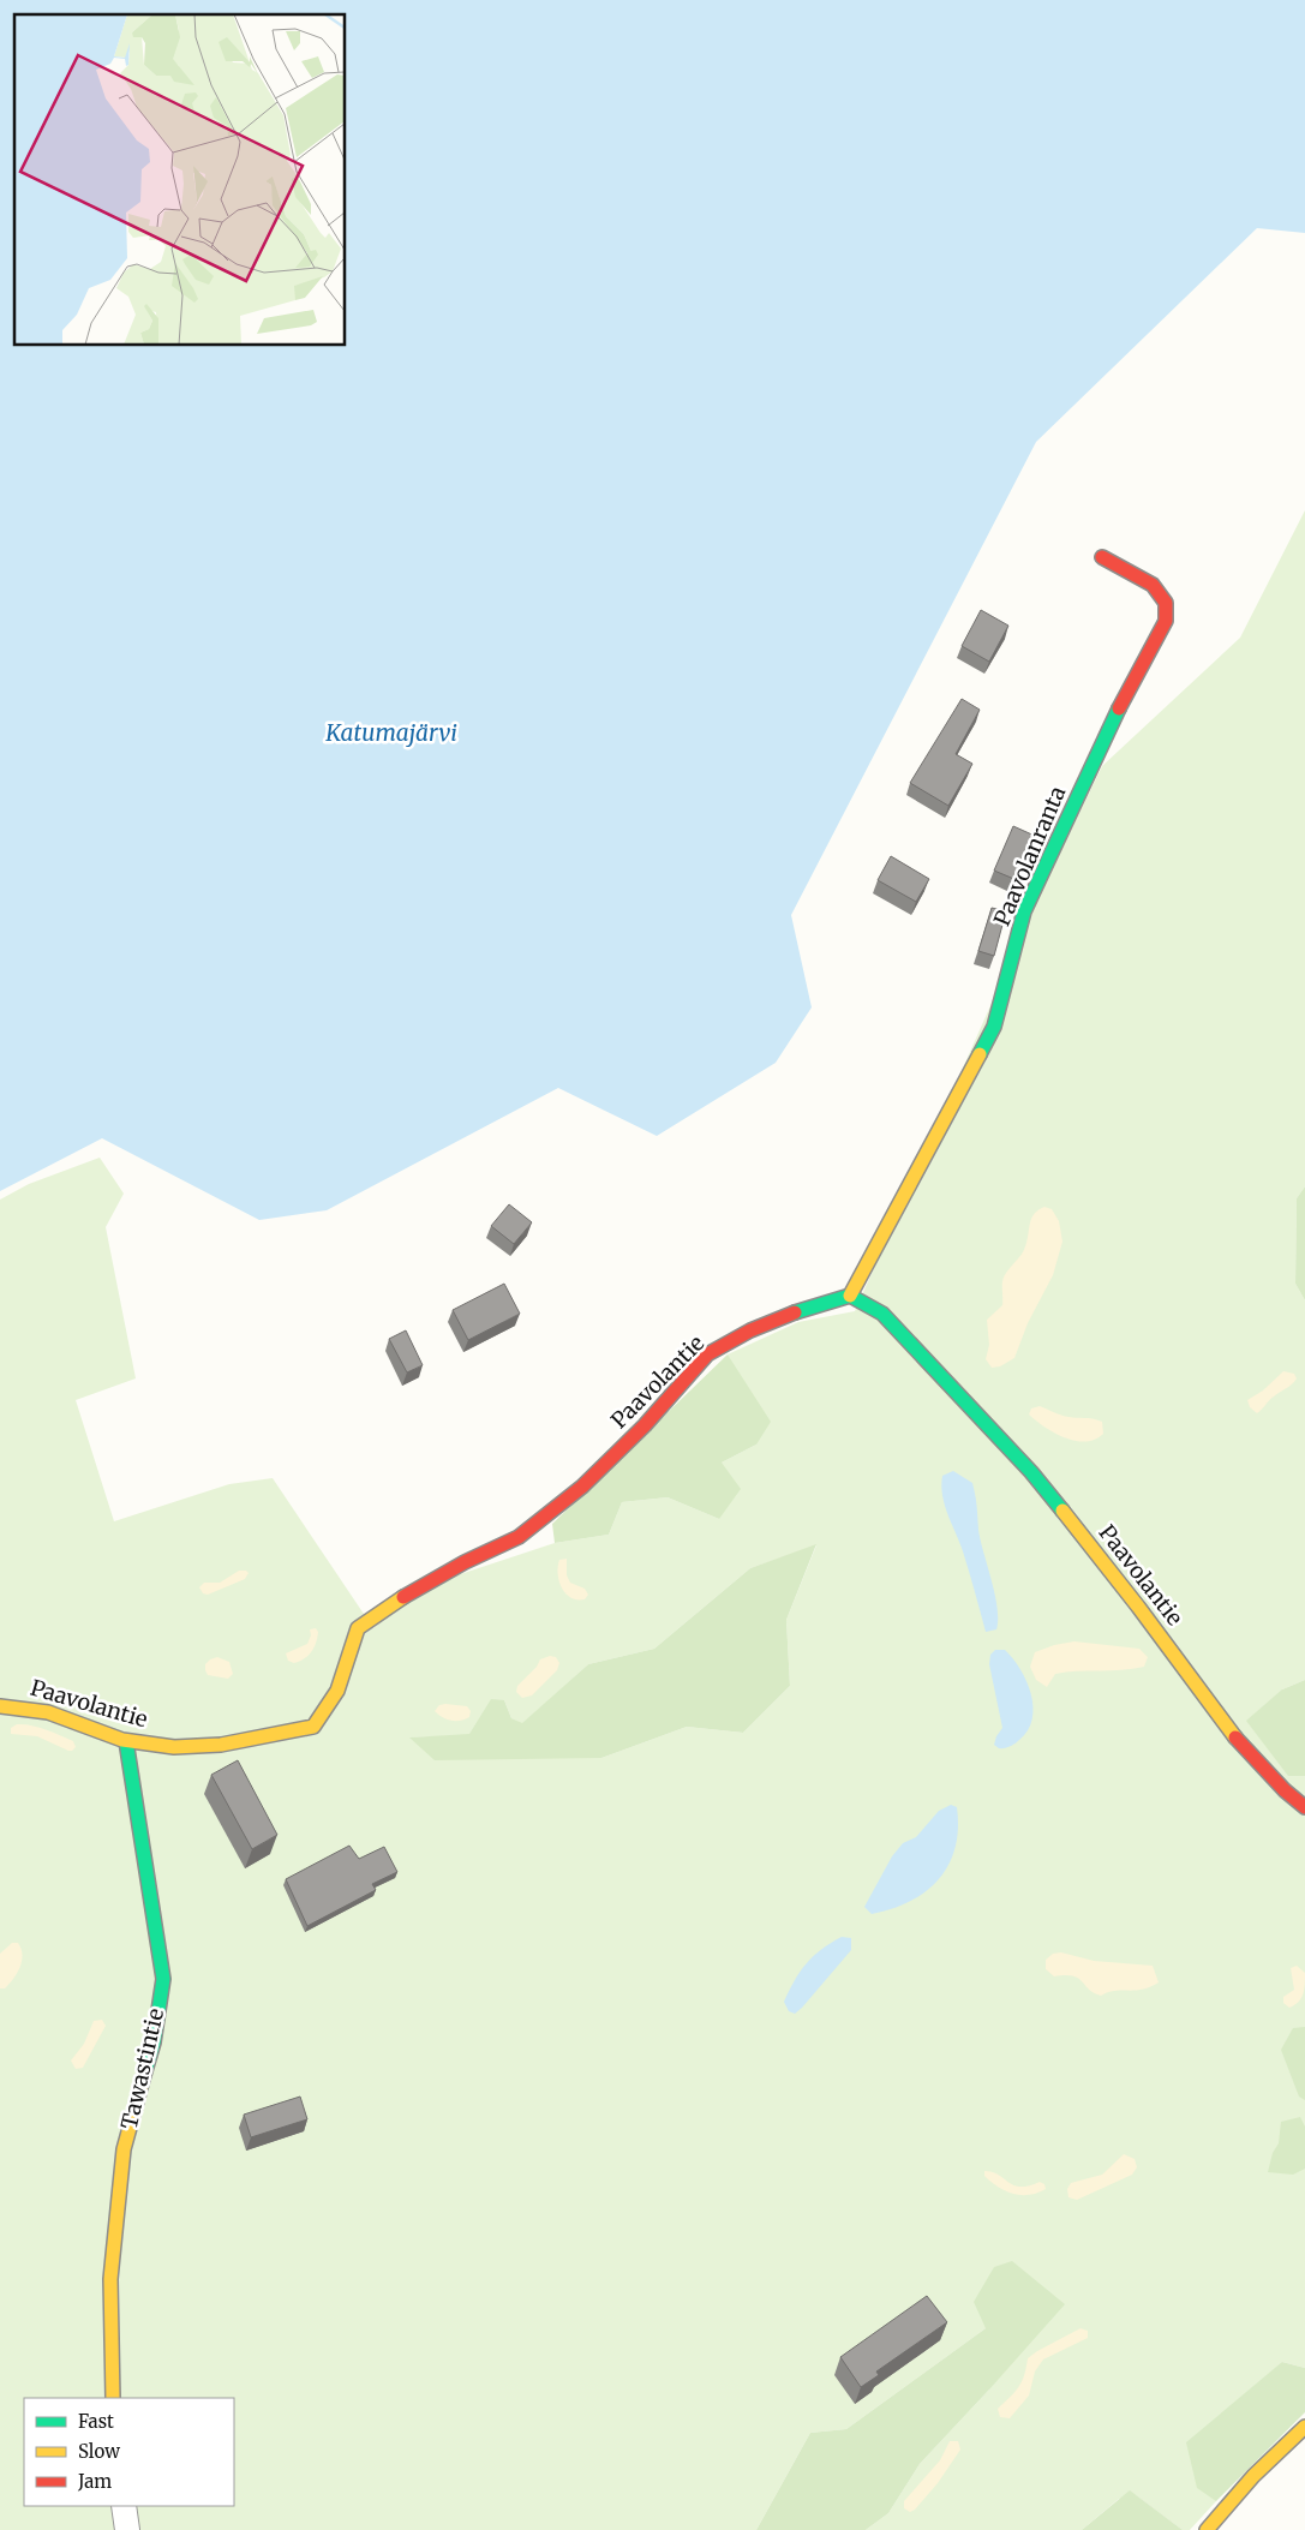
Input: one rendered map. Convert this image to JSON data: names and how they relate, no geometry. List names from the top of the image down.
{
  "streets": {
    "street": ["Paavolanranta", "Paavolantie", "Tawastintie"]
  },
  "crossings": [
    ["Paavolanranta", "Paavolantie"],
    ["Paavolantie", "Tawastintie"]
  ],
  "water": ["Katumajärvi"],
  "legend": ["Fast", "Slow", "Jam"]
}
